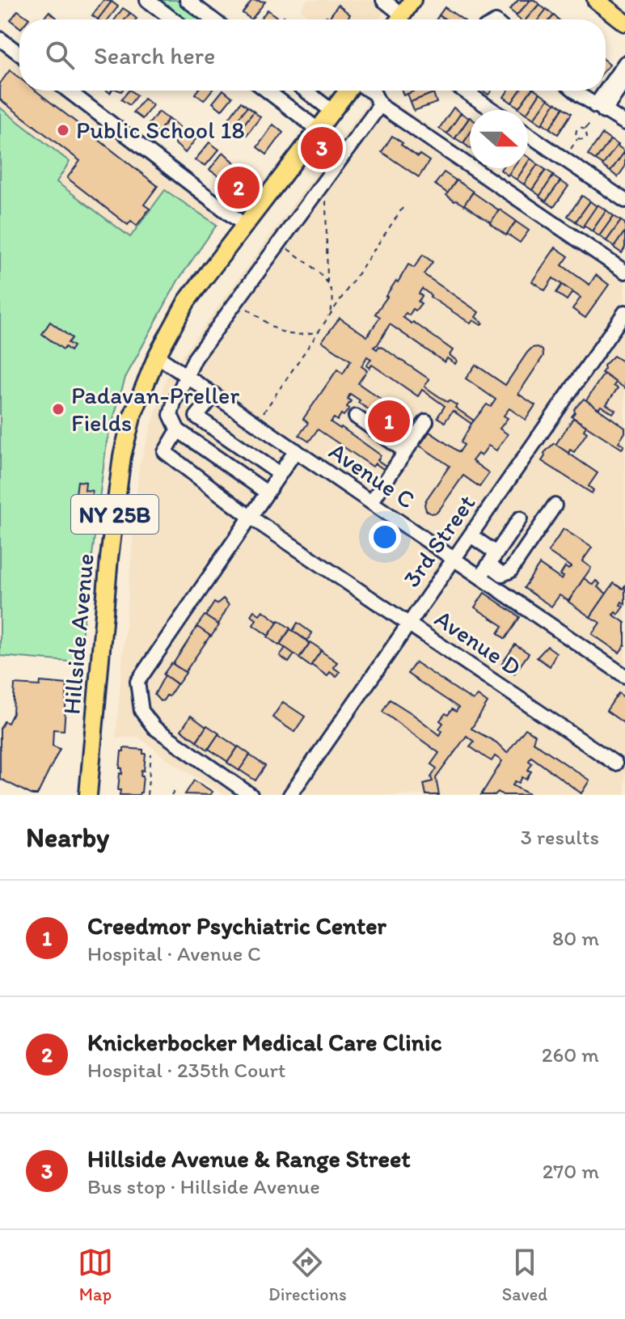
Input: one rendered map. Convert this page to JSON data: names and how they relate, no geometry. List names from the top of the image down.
{
  "streets": {
    "main road": ["NY 25B", "Hillside Avenue"],
    "street": ["Avenue C", "3rd Street", "Avenue D"]
  },
  "crossings": [
    ["Avenue C", "3rd Street"],
    ["Avenue C", "Hillside Avenue"],
    ["3rd Street", "Avenue D"]
  ],
  "places": ["Public School 18", "Padavan-Preller Fields"],
  "north": "right",
  "page": {
    "search": "Search here",
    "pins": ["3", "2", "1"],
    "heading": ["Nearby", "3 results"],
    "list": [
      {
        "mark": "1",
        "name": "Creedmor Psychiatric Center",
        "note": "Hospital · Avenue C",
        "value": "80 m"
      },
      {
        "mark": "2",
        "name": "Knickerbocker Medical Care Clinic",
        "note": "Hospital · 235th Court",
        "value": "260 m"
      },
      {
        "mark": "3",
        "name": "Hillside Avenue & Range Street",
        "note": "Bus stop · Hillside Avenue",
        "value": "270 m"
      }
    ],
    "nav": ["Map", "Directions", "Saved"]
  }
}
